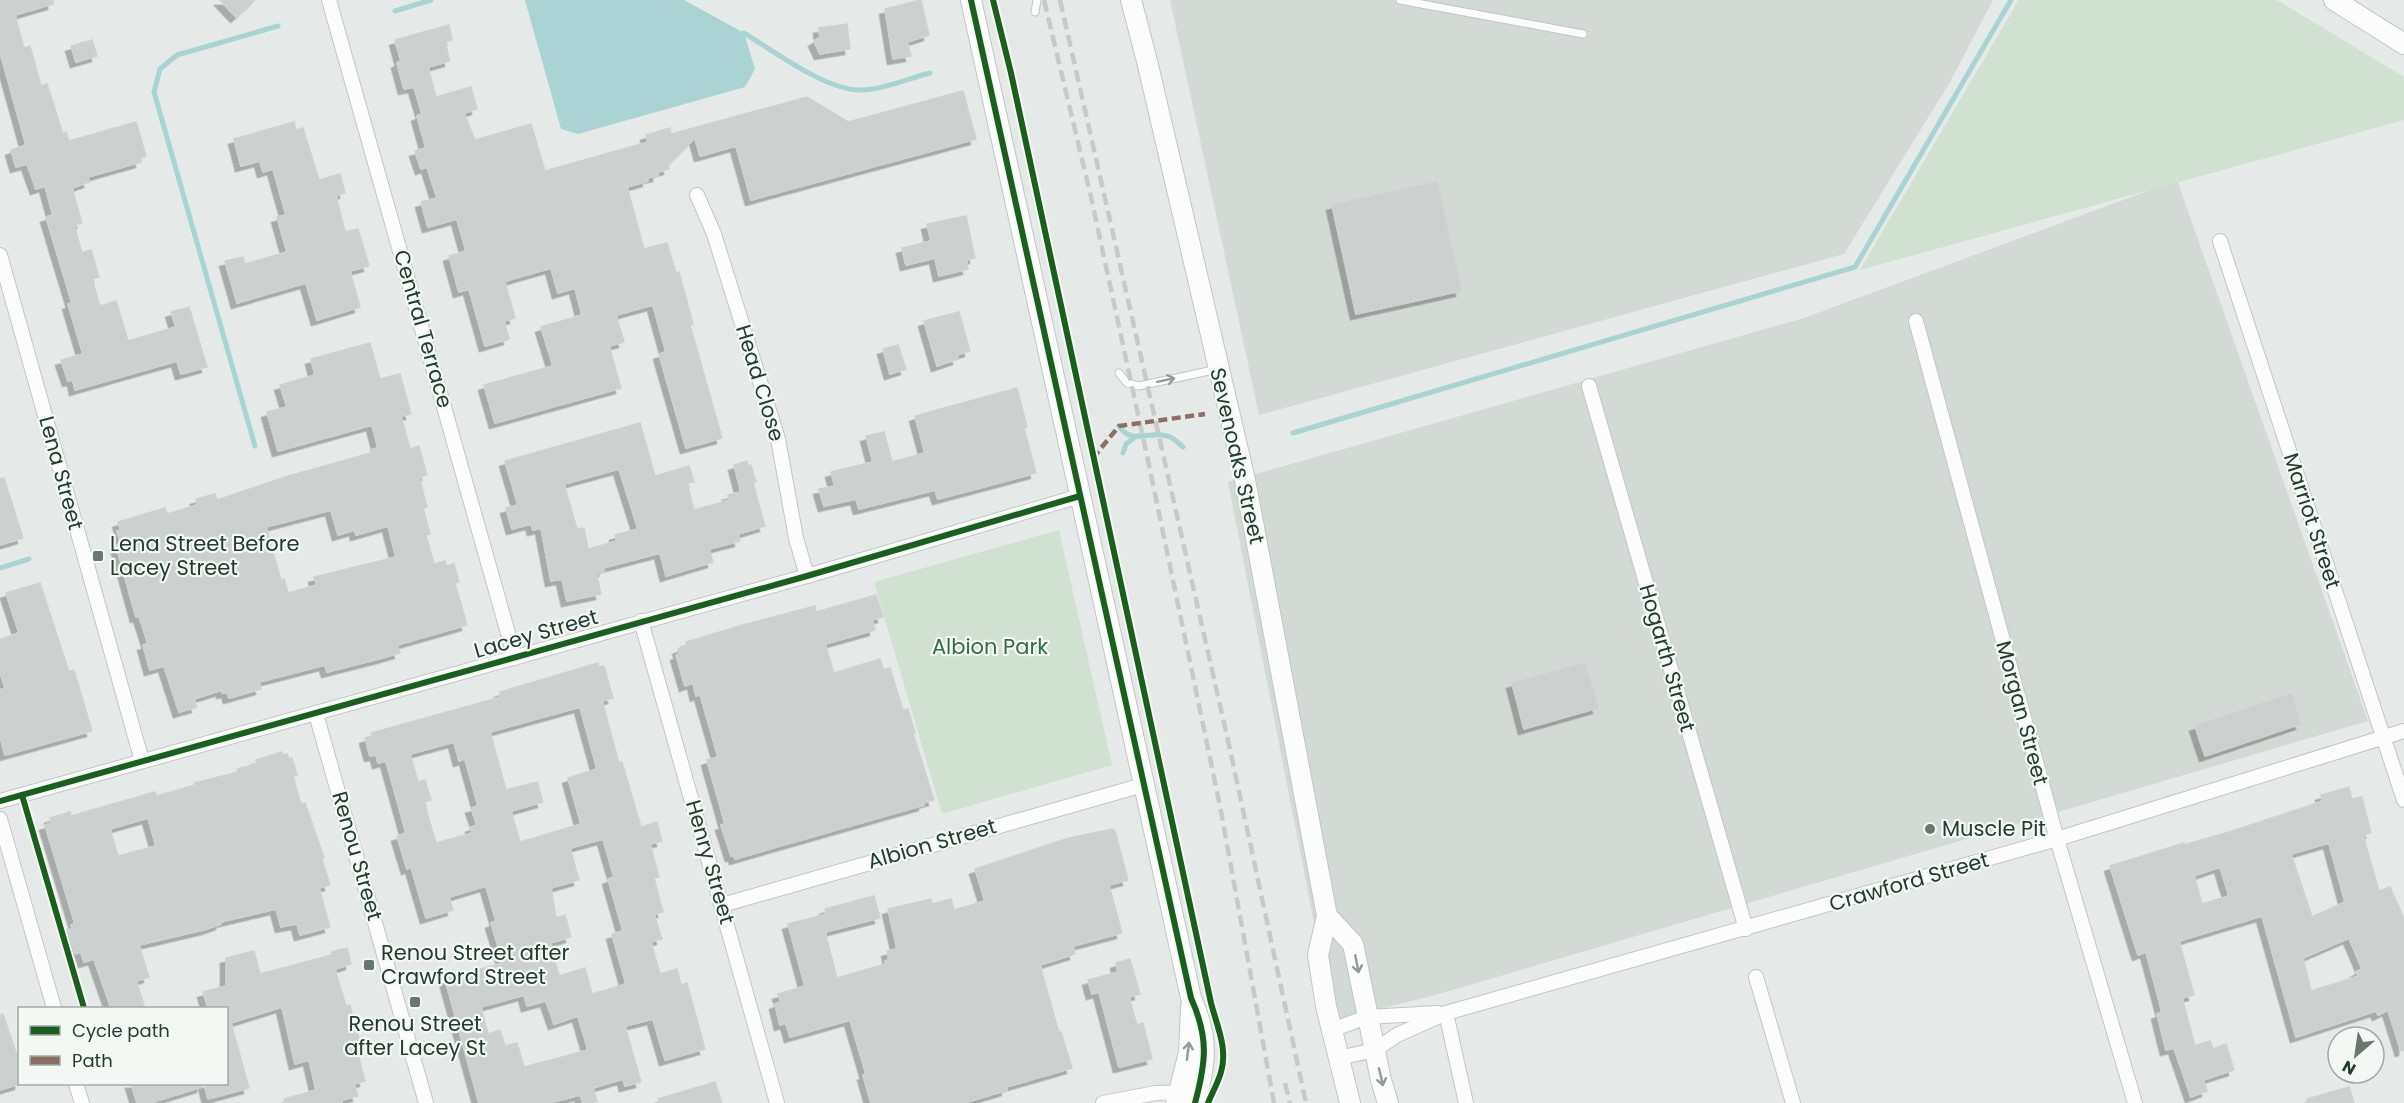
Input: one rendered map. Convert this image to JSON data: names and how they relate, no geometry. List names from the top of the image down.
{
  "streets": {
    "main road": ["Sevenoaks Street"],
    "street": [
      "Central Terrace",
      "Head Close",
      "Lena Street",
      "Marriot Street",
      "Lacey Street",
      "Hogarth Street",
      "Morgan Street",
      "Albion Street",
      "Renou Street",
      "Henry Street",
      "Crawford Street"
    ]
  },
  "crossings": [
    ["Central Terrace", "Lacey Street"],
    ["Head Close", "Lacey Street"],
    ["Sevenoaks Street", "Crawford Street"],
    ["Lena Street", "Lacey Street"],
    ["Marriot Street", "Crawford Street"],
    ["Lacey Street", "Renou Street"],
    ["Lacey Street", "Henry Street"],
    ["Hogarth Street", "Crawford Street"],
    ["Morgan Street", "Crawford Street"],
    ["Albion Street", "Henry Street"]
  ],
  "parks": ["Albion Park"],
  "places": {
    "transit": ["Lena Street Before Lacey Street", "Renou Street after Crawford Street", "Renou Street after Lacey St"],
    "other": ["Muscle Pit"]
  },
  "legend": ["Cycle path", "Path"],
  "north": "bottom left"
}
